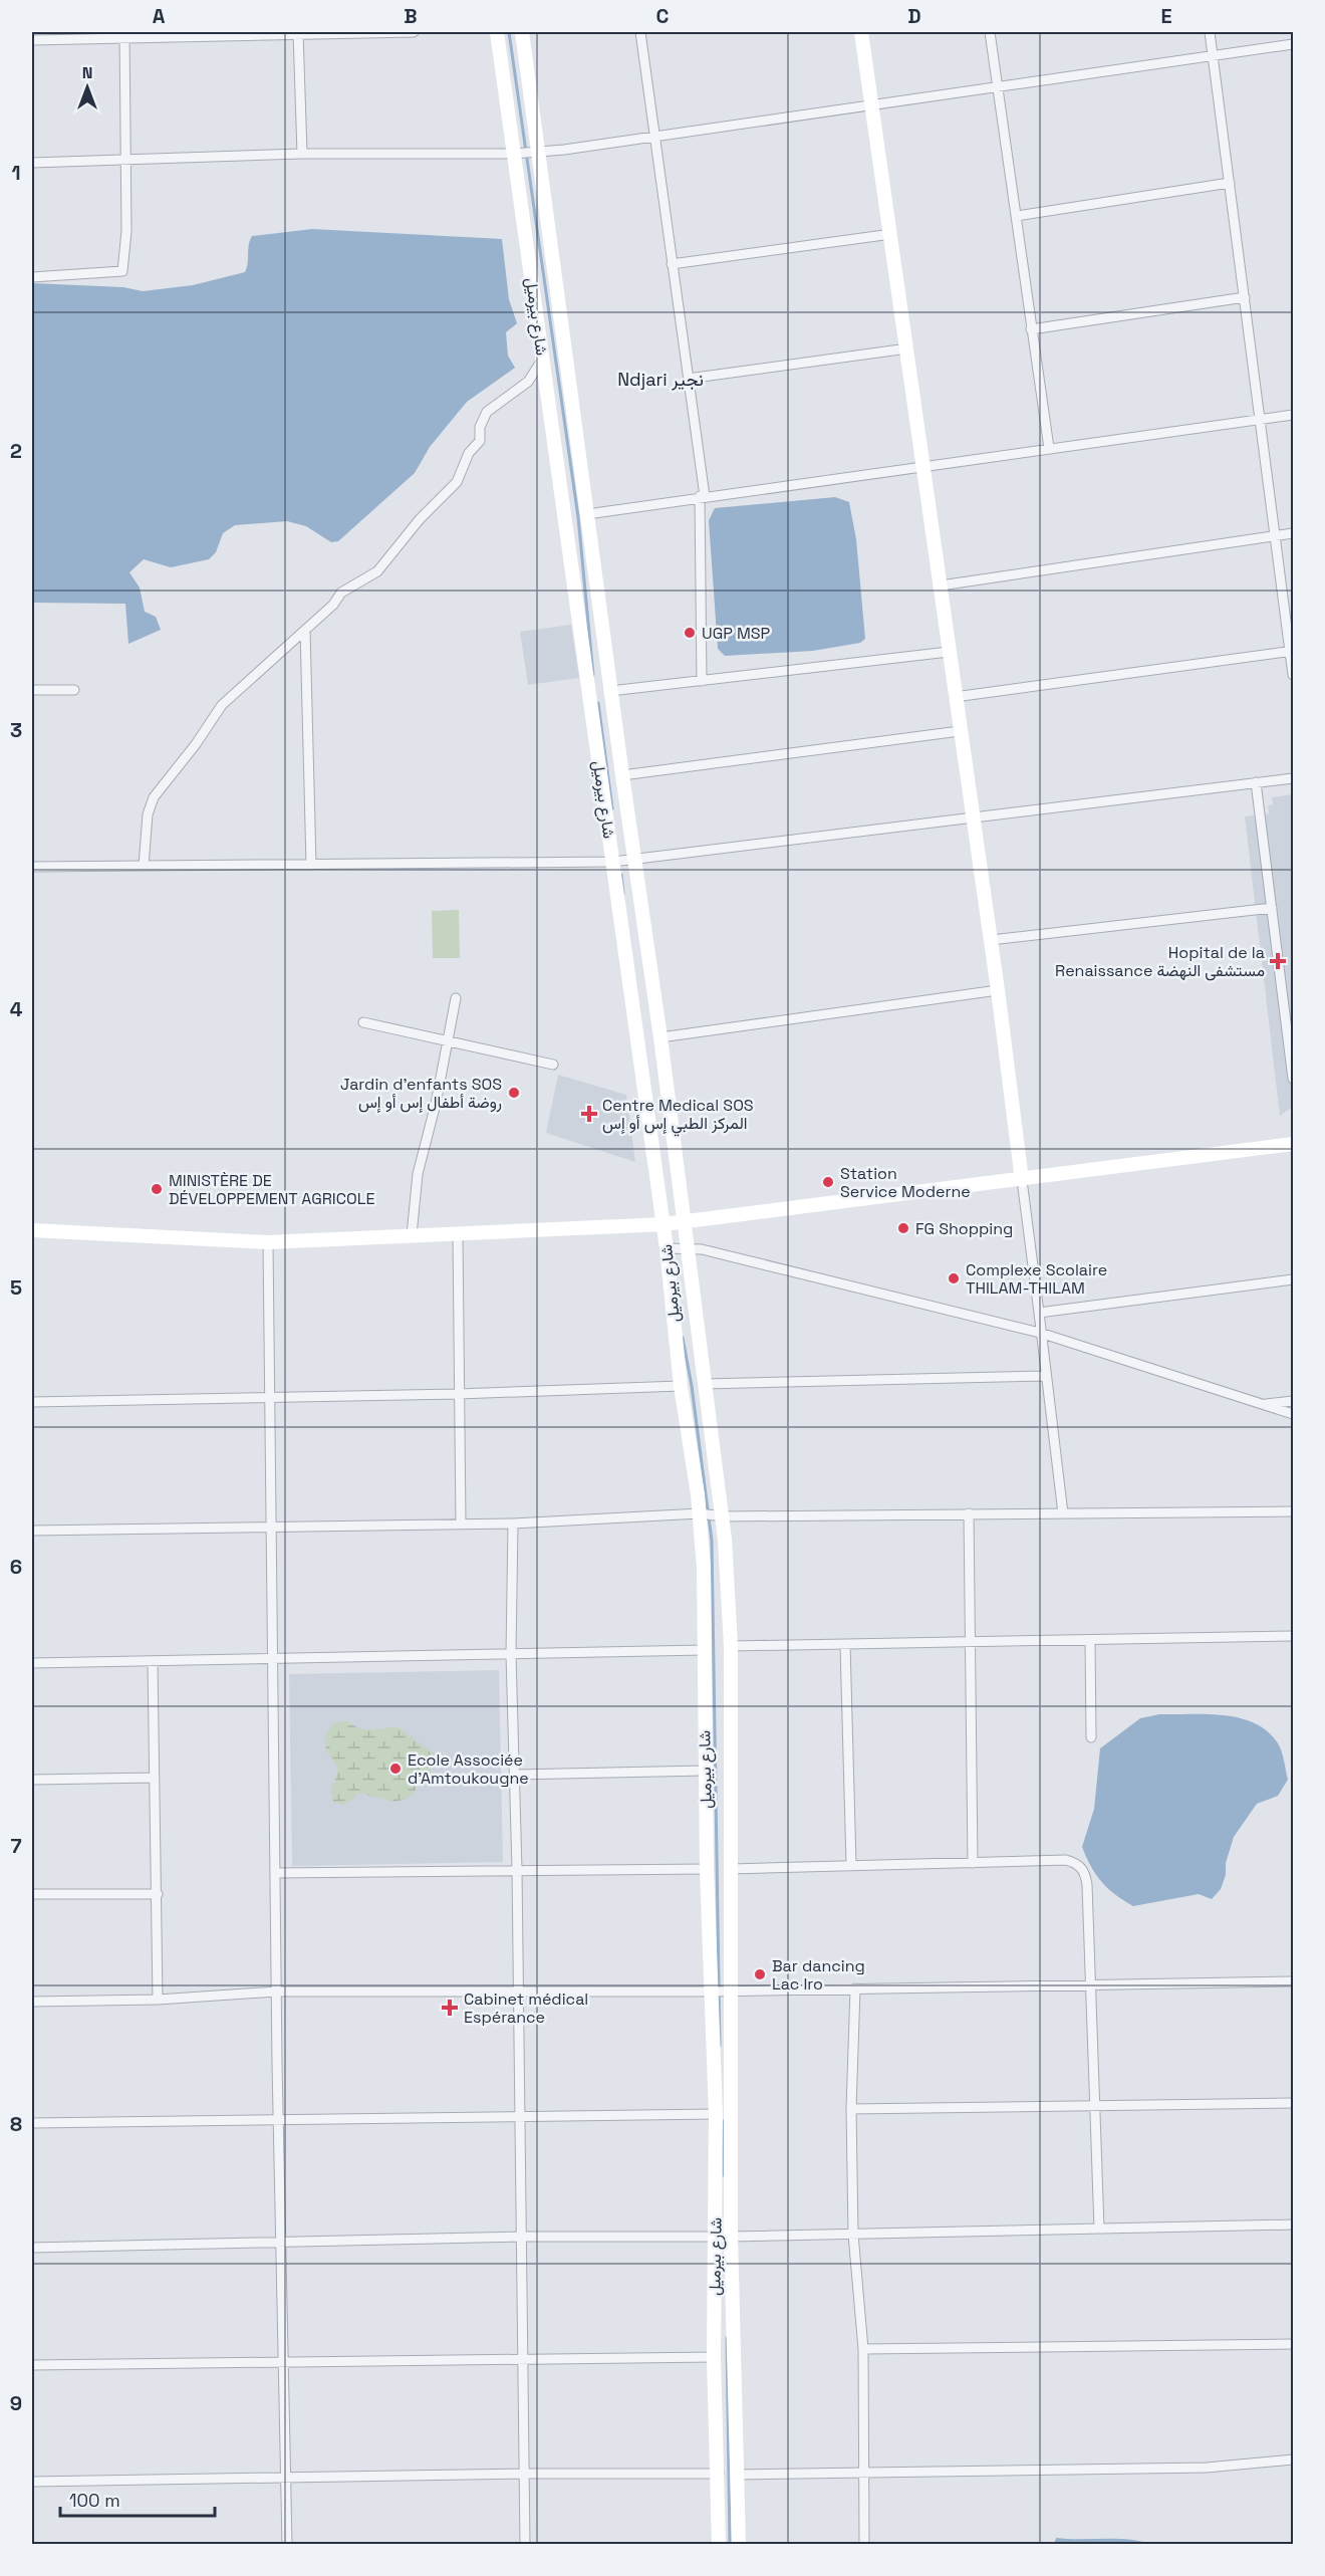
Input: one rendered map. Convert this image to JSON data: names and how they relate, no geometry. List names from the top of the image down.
{
  "streets": {
    "street": ["شارع بيرميل"]
  },
  "districts": ["Ndjari نجير"],
  "places": {
    "other": [
      "UGP MSP",
      "Jardin d'enfants SOS روضة أطفال إس أو إس",
      "Station Service Moderne",
      "MINISTÈRE DE DÉVELOPPEMENT AGRICOLE",
      "FG Shopping",
      "Complexe Scolaire THILAM-THILAM",
      "Ecole Associée d'Amtoukougne",
      "Bar dancing Lac Iro"
    ],
    "health": ["Hopital de la Renaissance مستشفى النهضة", "Centre Medical SOS المركز الطبي إس أو إس", "Cabinet médical Espérance"]
  },
  "scale_bar": "100 m",
  "north": "top",
  "grid": {
    "columns": [
      "A",
      "B",
      "C",
      "D",
      "E"
    ],
    "rows": [
      "1",
      "2",
      "3",
      "4",
      "5",
      "6",
      "7",
      "8",
      "9"
    ]
  }
}
